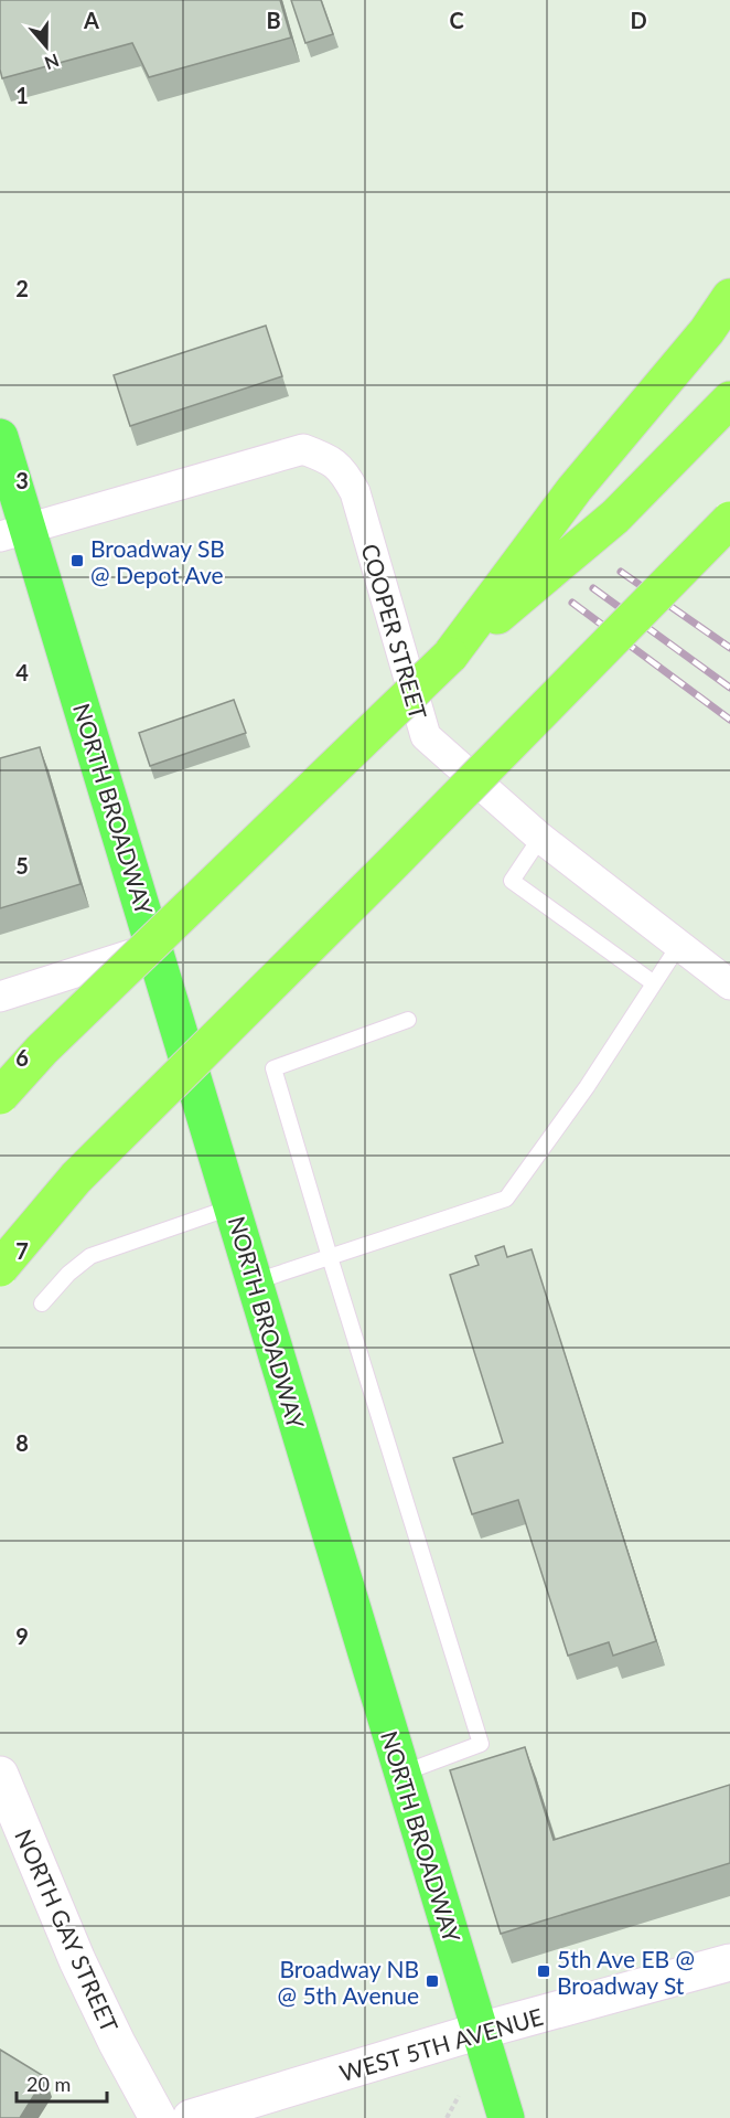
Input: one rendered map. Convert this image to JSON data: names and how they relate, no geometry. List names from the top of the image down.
{
  "streets": {
    "main road": ["NORTH BROADWAY", "NORTH GAY STREET", "WEST 5TH AVENUE"],
    "street": ["COOPER STREET"]
  },
  "crossings": [
    ["COOPER STREET", "NORTH BROADWAY"],
    ["NORTH BROADWAY", "WEST 5TH AVENUE"]
  ],
  "places": {
    "transit": ["Broadway SB @ Depot Ave", "5th Ave EB @ Broadway St", "Broadway NB @ 5th Avenue"]
  },
  "scale_bar": "20 m",
  "north": "bottom",
  "grid": {
    "columns": [
      "A",
      "B",
      "C",
      "D"
    ],
    "rows": [
      "1",
      "2",
      "3",
      "4",
      "5",
      "6",
      "7",
      "8",
      "9"
    ]
  }
}
